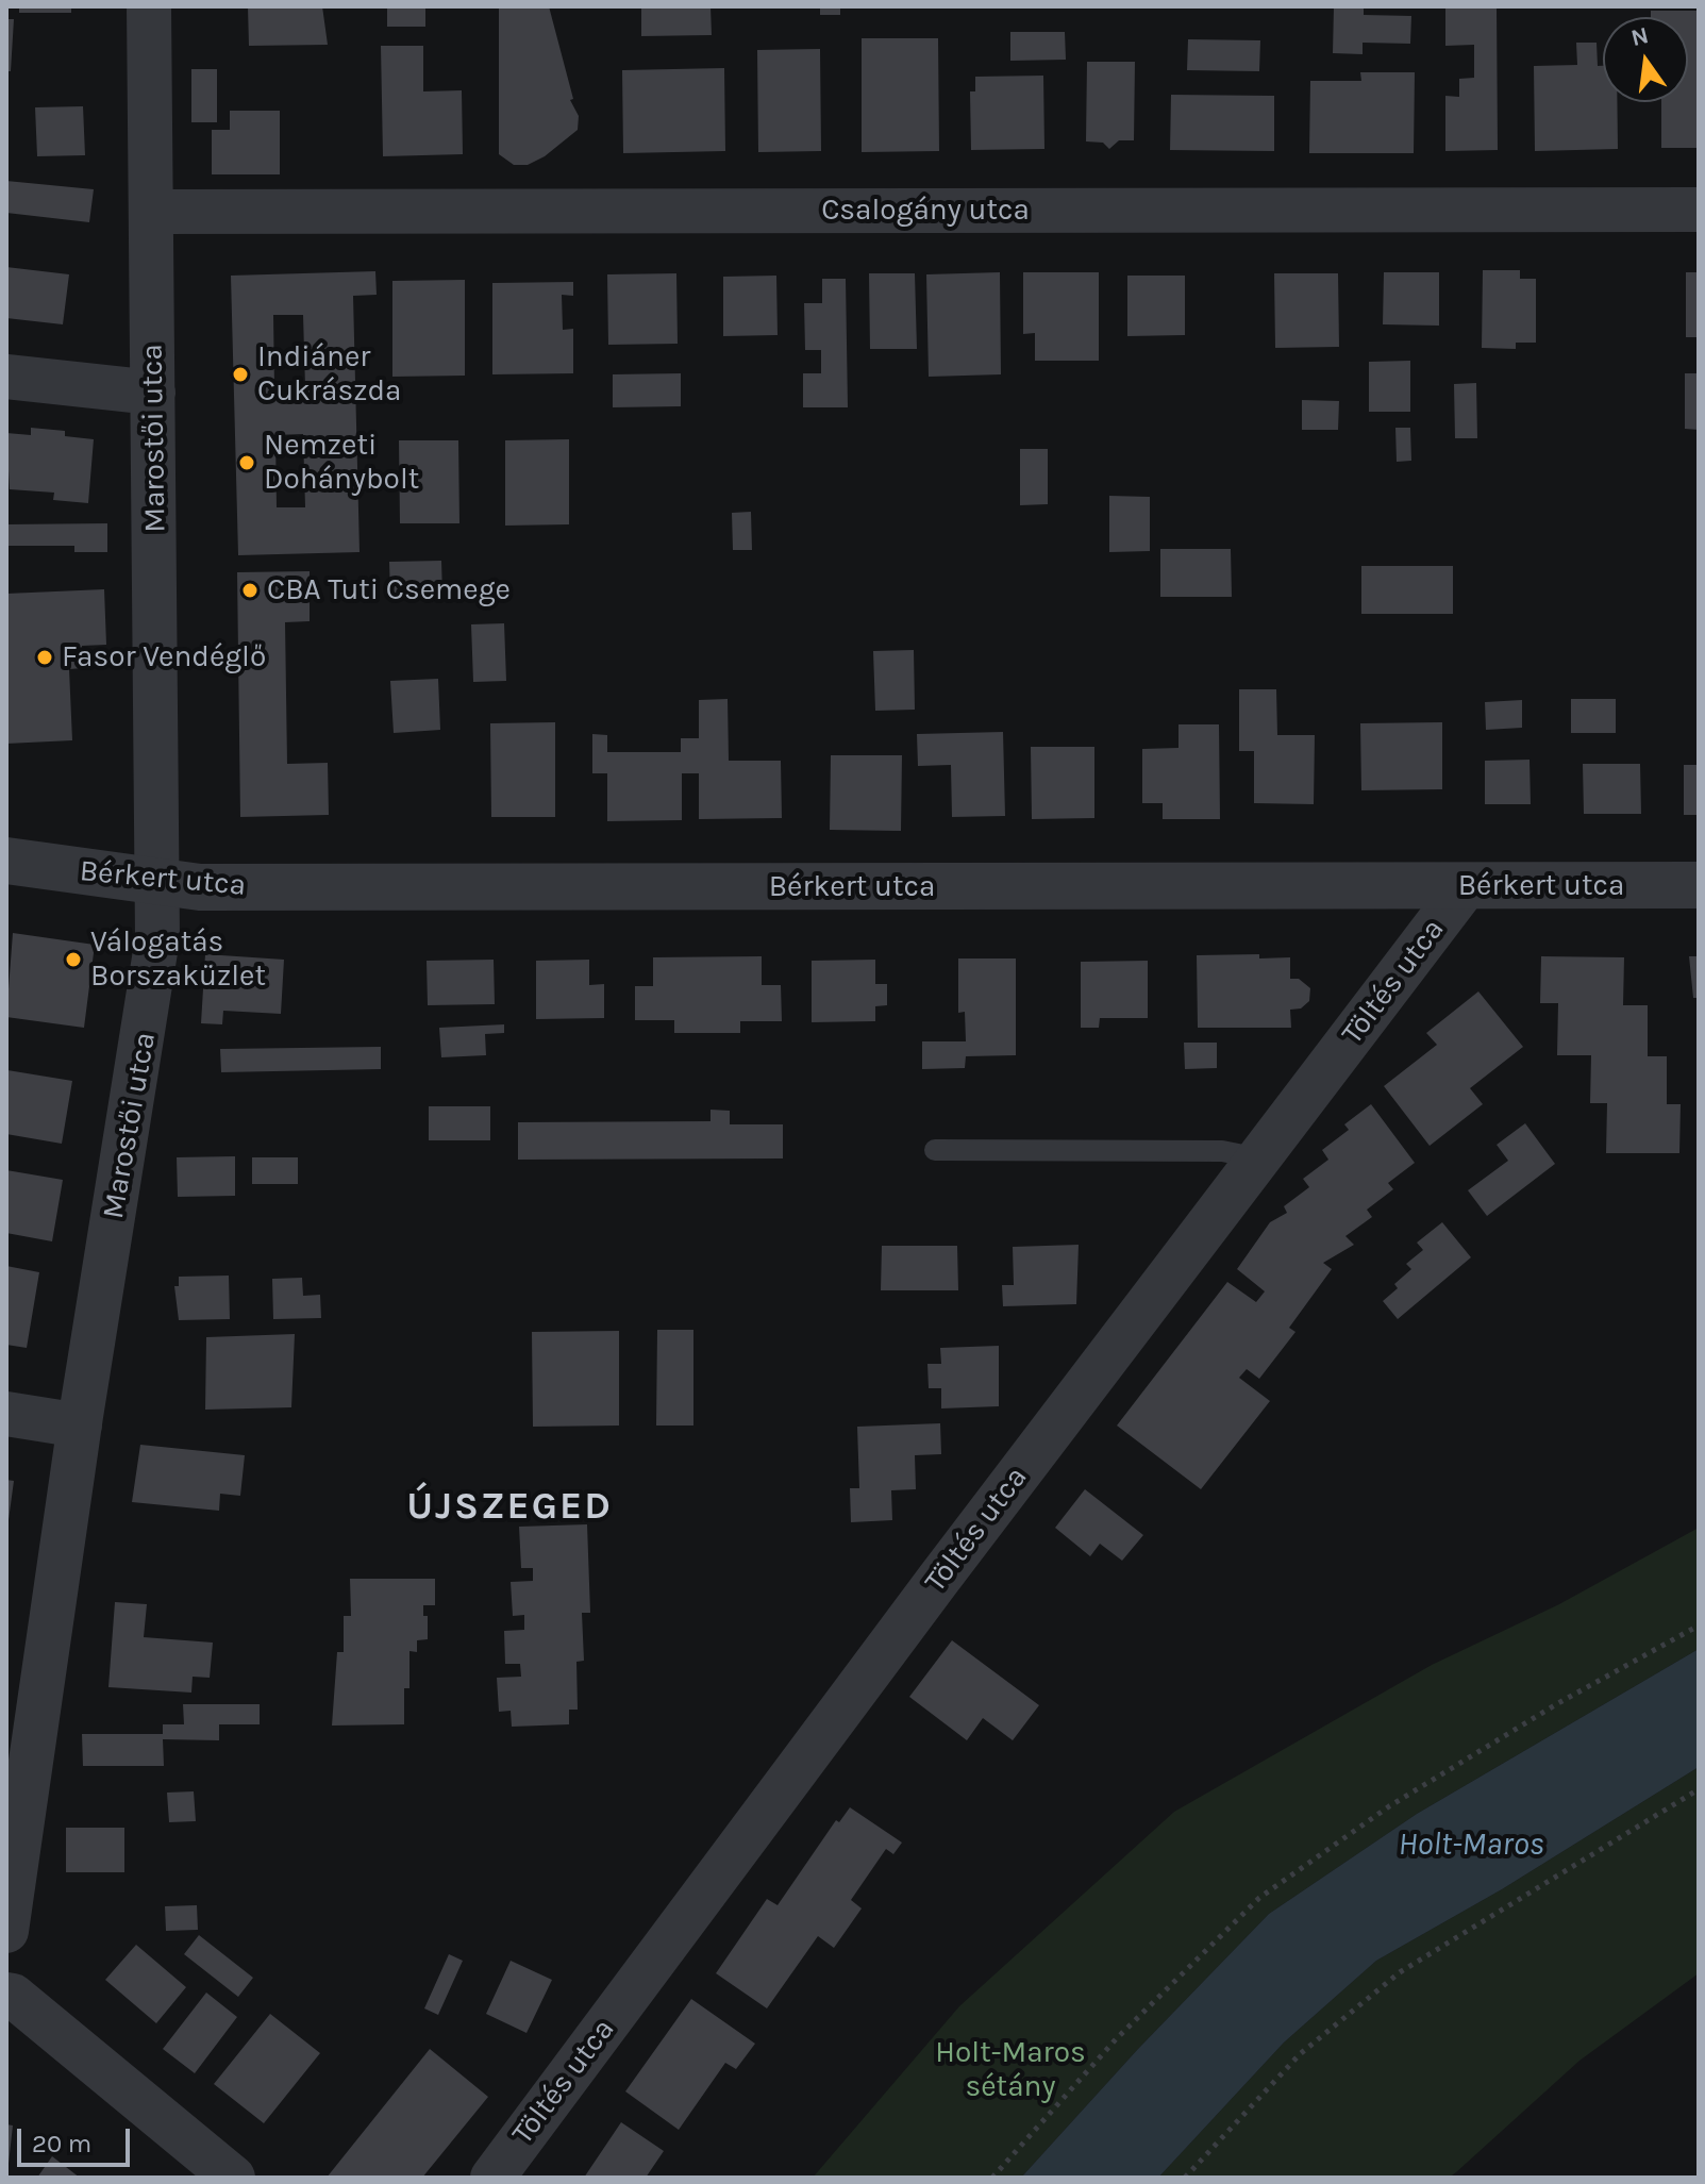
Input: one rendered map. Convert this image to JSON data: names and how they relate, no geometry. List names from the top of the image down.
{
  "streets": {
    "street": [
      "Csalogány utca",
      "Marostői utca",
      "Bérkert utca",
      "Töltés utca"
    ]
  },
  "crossings": [
    ["Csalogány utca", "Marostői utca"],
    ["Marostői utca", "Bérkert utca"],
    ["Bérkert utca", "Töltés utca"]
  ],
  "districts": ["ÚJSZEGED"],
  "water": ["Holt-Maros"],
  "parks": ["Holt-Maros sétány"],
  "places": [
    "Indiáner Cukrászda",
    "Nemzeti Dohánybolt",
    "CBA Tuti Csemege",
    "Fasor Vendéglő",
    "Válogatás Borszaküzlet"
  ],
  "scale_bar": "20 m",
  "north": "top"
}
